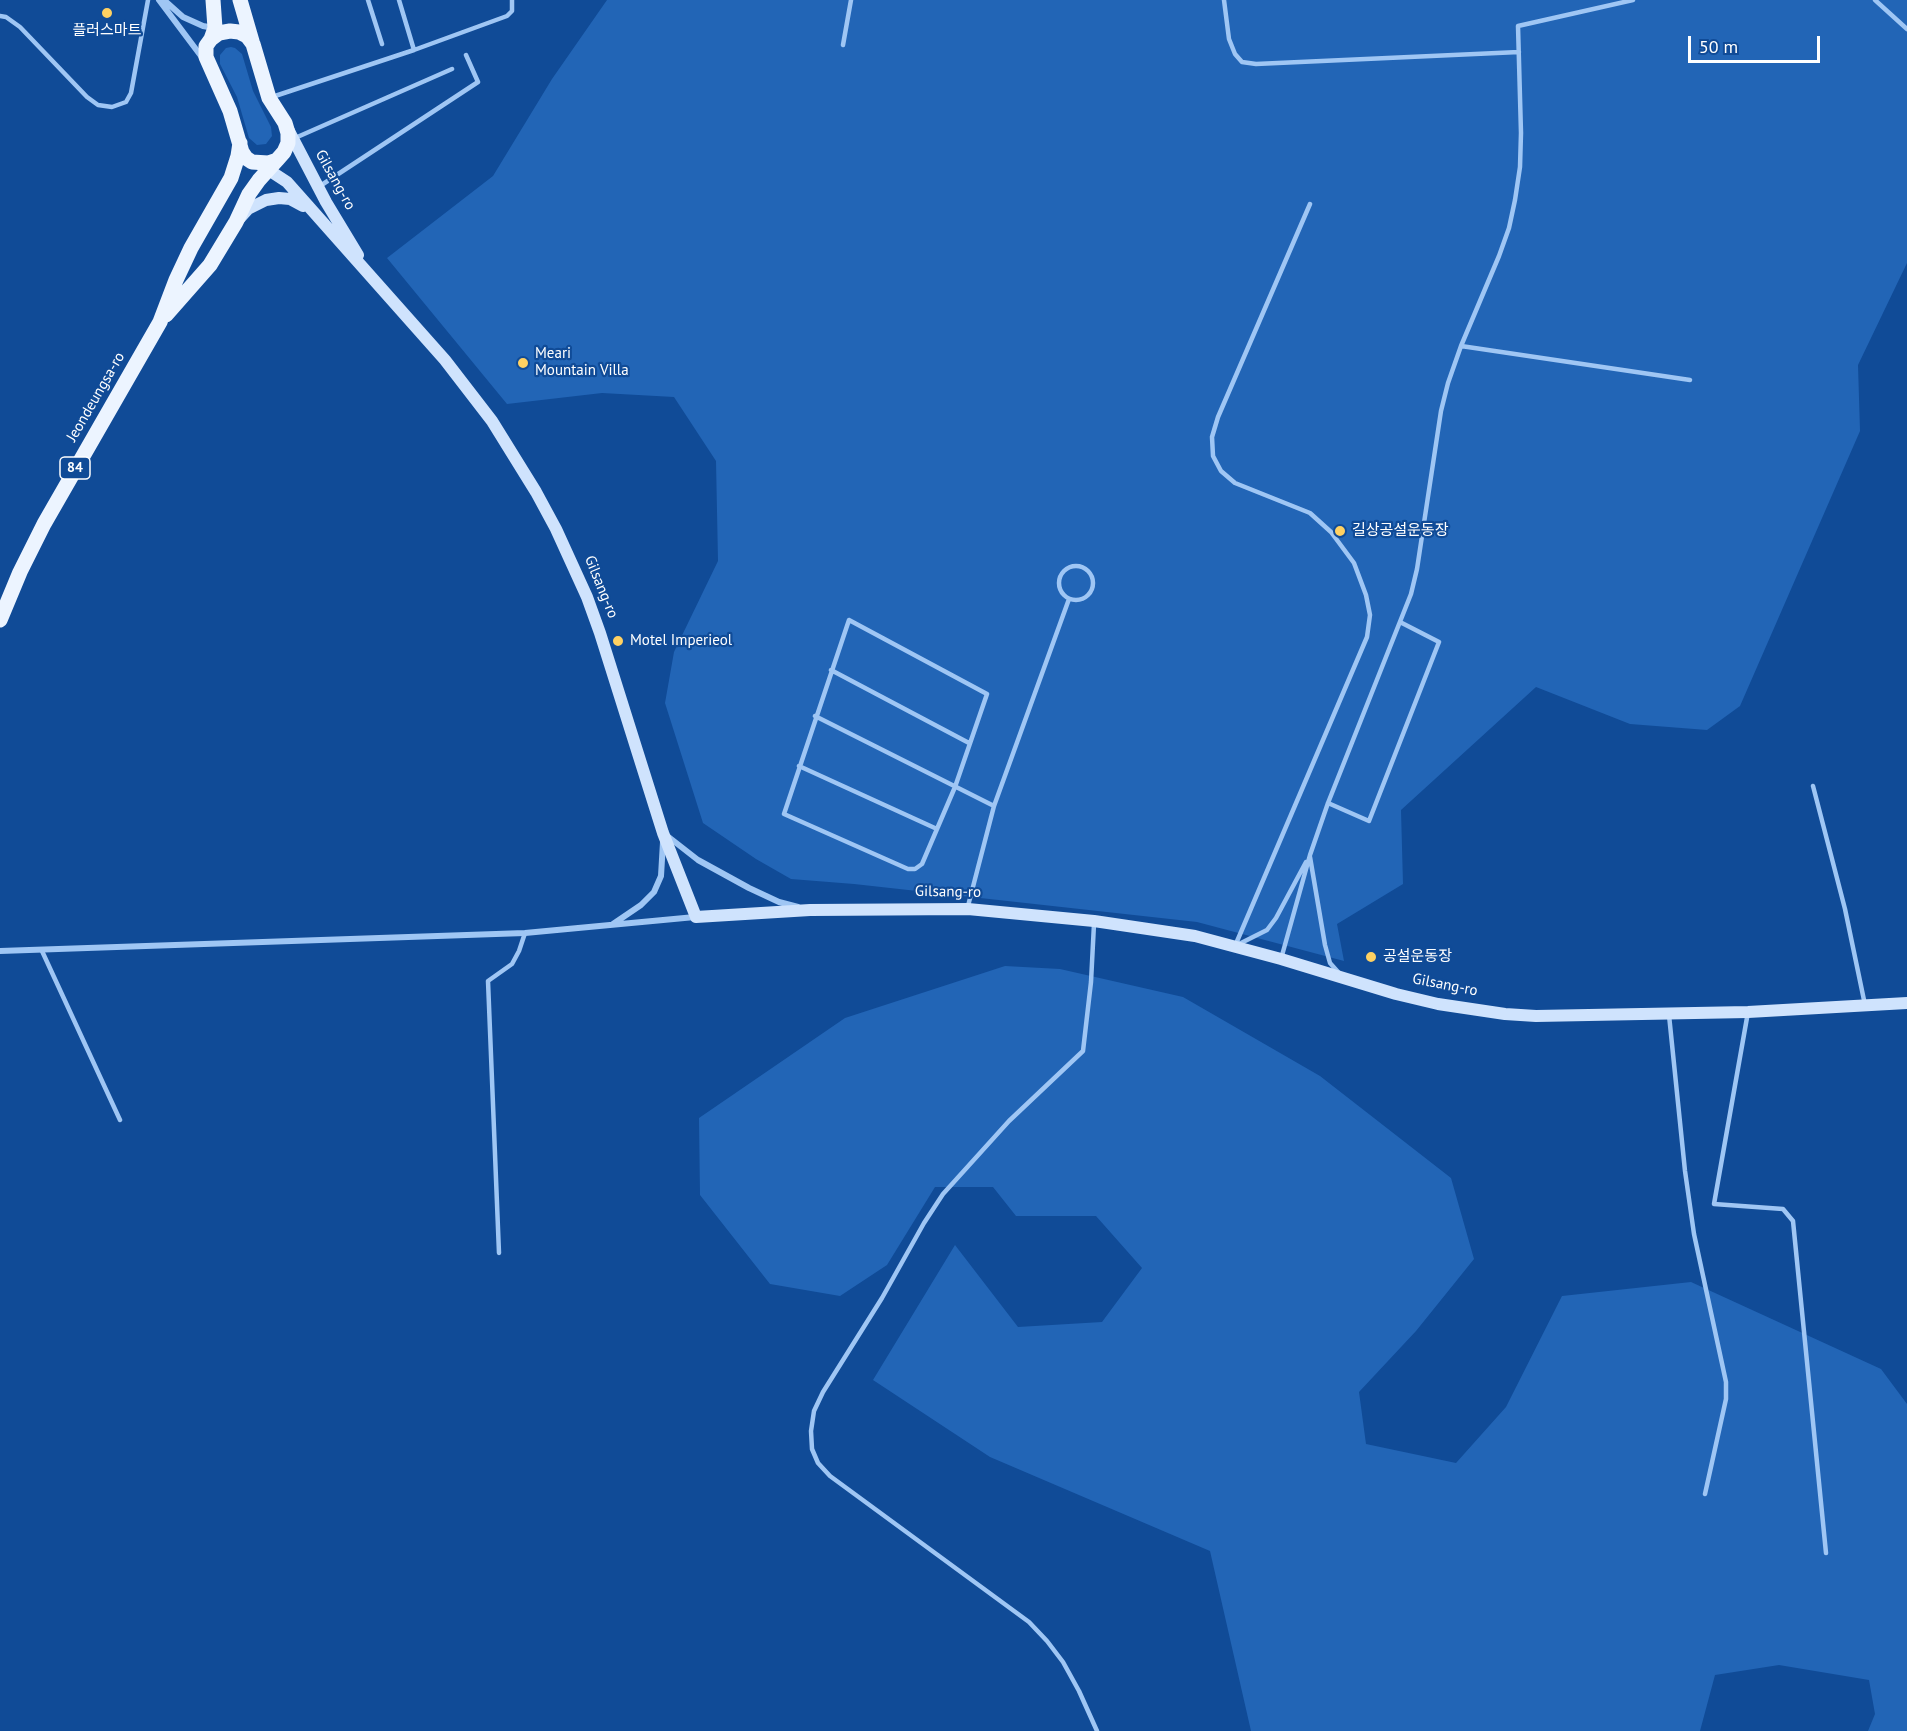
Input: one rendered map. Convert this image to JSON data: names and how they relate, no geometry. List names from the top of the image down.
{
  "streets": {
    "main road": ["Jeondeungsa-ro", "84"],
    "street": ["Gilsang-ro"]
  },
  "crossings": [
    ["Gilsang-ro", "Jeondeungsa-ro"]
  ],
  "places": [
    "플러스마트",
    "Meari Mountain Villa",
    "길상공설운동장",
    "Motel Imperieol",
    "공설운동장"
  ],
  "scale_bar": "50 m"
}
